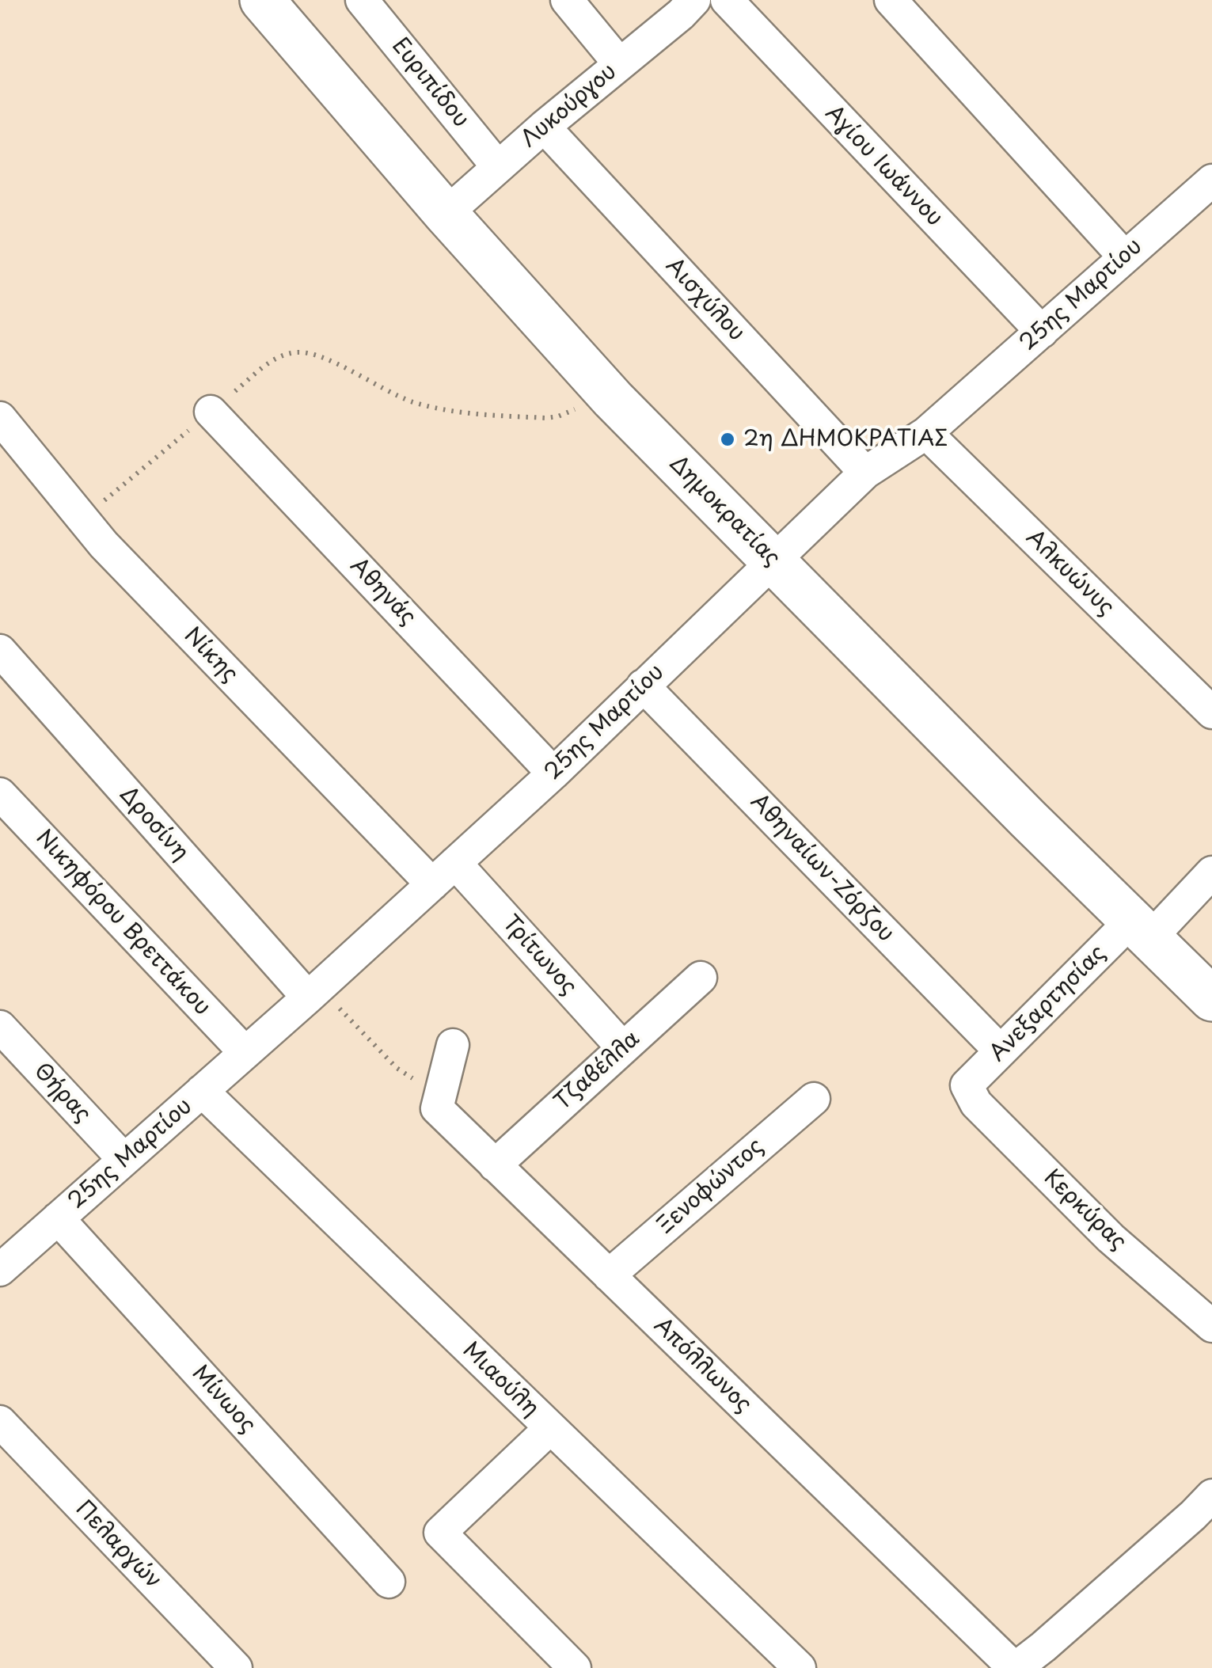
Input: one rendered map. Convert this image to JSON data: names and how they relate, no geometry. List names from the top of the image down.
{
  "streets": {
    "street": [
      "Ευριπίδου",
      "Λυκούργου",
      "Αγίου Ιωάννου",
      "25ης Μαρτίου",
      "Αισχύλου",
      "Δημοκρατίας",
      "Αλκυώνυς",
      "Αθηνάς",
      "Νίκης",
      "Δροσίνη",
      "Αθηναίων-Ζόρζου",
      "Νικηφόρου Βρεττάκου",
      "Τρίτωνος",
      "Ανεξαρτησίας",
      "Τζαβέλλα",
      "Θήρας",
      "Ξενοφώντος",
      "Κερκύρας",
      "Απόλλωνος",
      "Μιαούλη",
      "Μίνωος",
      "Πελαργών"
    ]
  },
  "crossings": [
    ["Ευριπίδου", "Λυκούργου"],
    ["Λυκούργου", "Αισχύλου"],
    ["Λυκούργου", "Δημοκρατίας"],
    ["Αγίου Ιωάννου", "25ης Μαρτίου"],
    ["25ης Μαρτίου", "Αισχύλου"],
    ["25ης Μαρτίου", "Δημοκρατίας"],
    ["25ης Μαρτίου", "Αλκυώνυς"],
    ["25ης Μαρτίου", "Αθηνάς"],
    ["25ης Μαρτίου", "Νίκης"],
    ["25ης Μαρτίου", "Δροσίνη"],
    ["25ης Μαρτίου", "Αθηναίων-Ζόρζου"],
    ["25ης Μαρτίου", "Νικηφόρου Βρεττάκου"],
    ["25ης Μαρτίου", "Τρίτωνος"],
    ["25ης Μαρτίου", "Θήρας"],
    ["25ης Μαρτίου", "Μιαούλη"],
    ["25ης Μαρτίου", "Μίνωος"],
    ["Δημοκρατίας", "Ανεξαρτησίας"],
    ["Αθηναίων-Ζόρζου", "Ανεξαρτησίας"],
    ["Τρίτωνος", "Τζαβέλλα"],
    ["Ανεξαρτησίας", "Κερκύρας"],
    ["Τζαβέλλα", "Απόλλωνος"],
    ["Ξενοφώντος", "Απόλλωνος"]
  ],
  "places": ["2η ΔΗΜΟΚΡΑΤΙΑΣ"]
}
